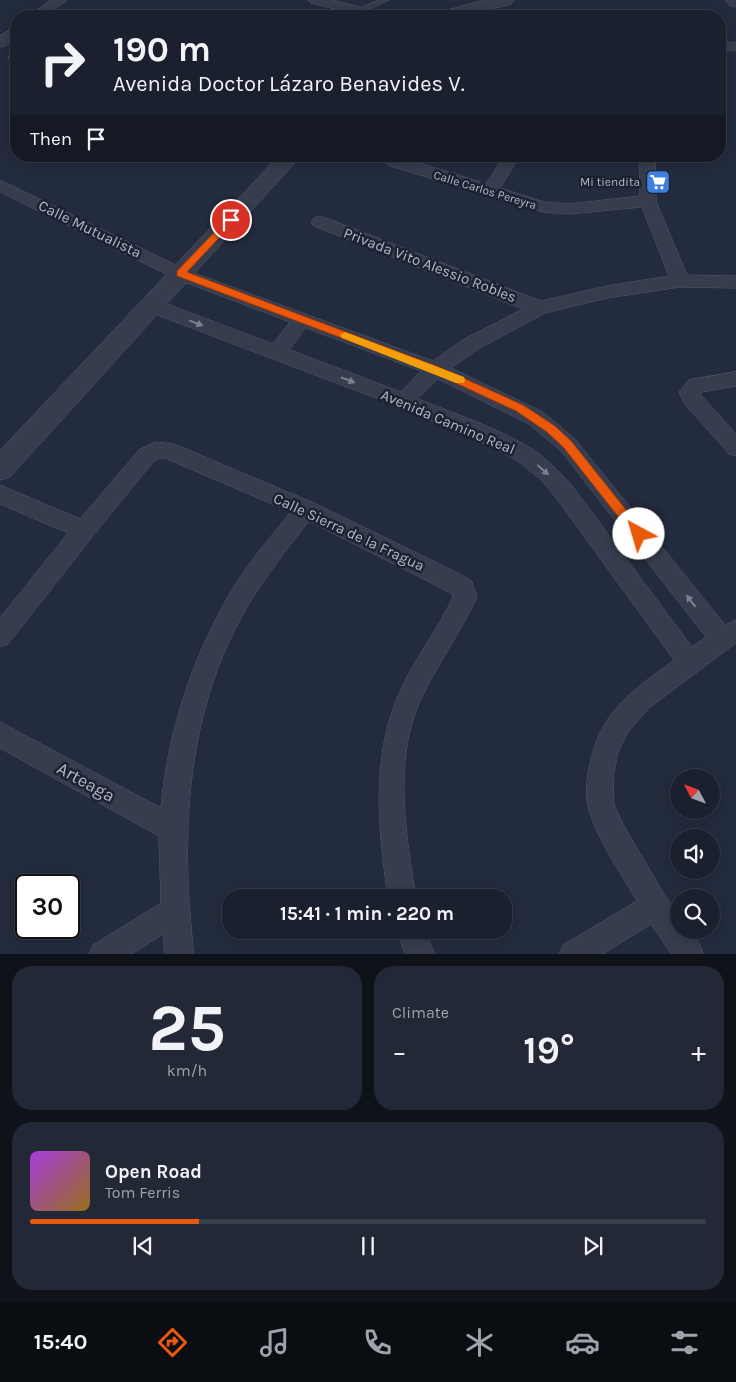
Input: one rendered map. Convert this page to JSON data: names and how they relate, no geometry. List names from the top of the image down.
{
  "streets": {
    "street": [
      "Calle Carlos Pereyra",
      "Calle Mutualista",
      "Privada Vito Alessio Robles",
      "Avenida Camino Real",
      "Calle Sierra de la Fragua",
      "Arteaga"
    ]
  },
  "places": {
    "supermarket": ["Mi tiendita"]
  },
  "north": "top left",
  "page": {
    "turn": ["190 m", "Avenida Doctor Lázaro Benavides V."],
    "then": "Then",
    "limit": "30",
    "trip": "15:41 · 1 min · 220 m",
    "tile": [
      ["25", "km/h"],
      "Climate"
    ],
    "heat": ["−", "19°", "+"],
    "song": ["Open Road", "Tom Ferris"],
    "tabs": "15:40"
  }
}
